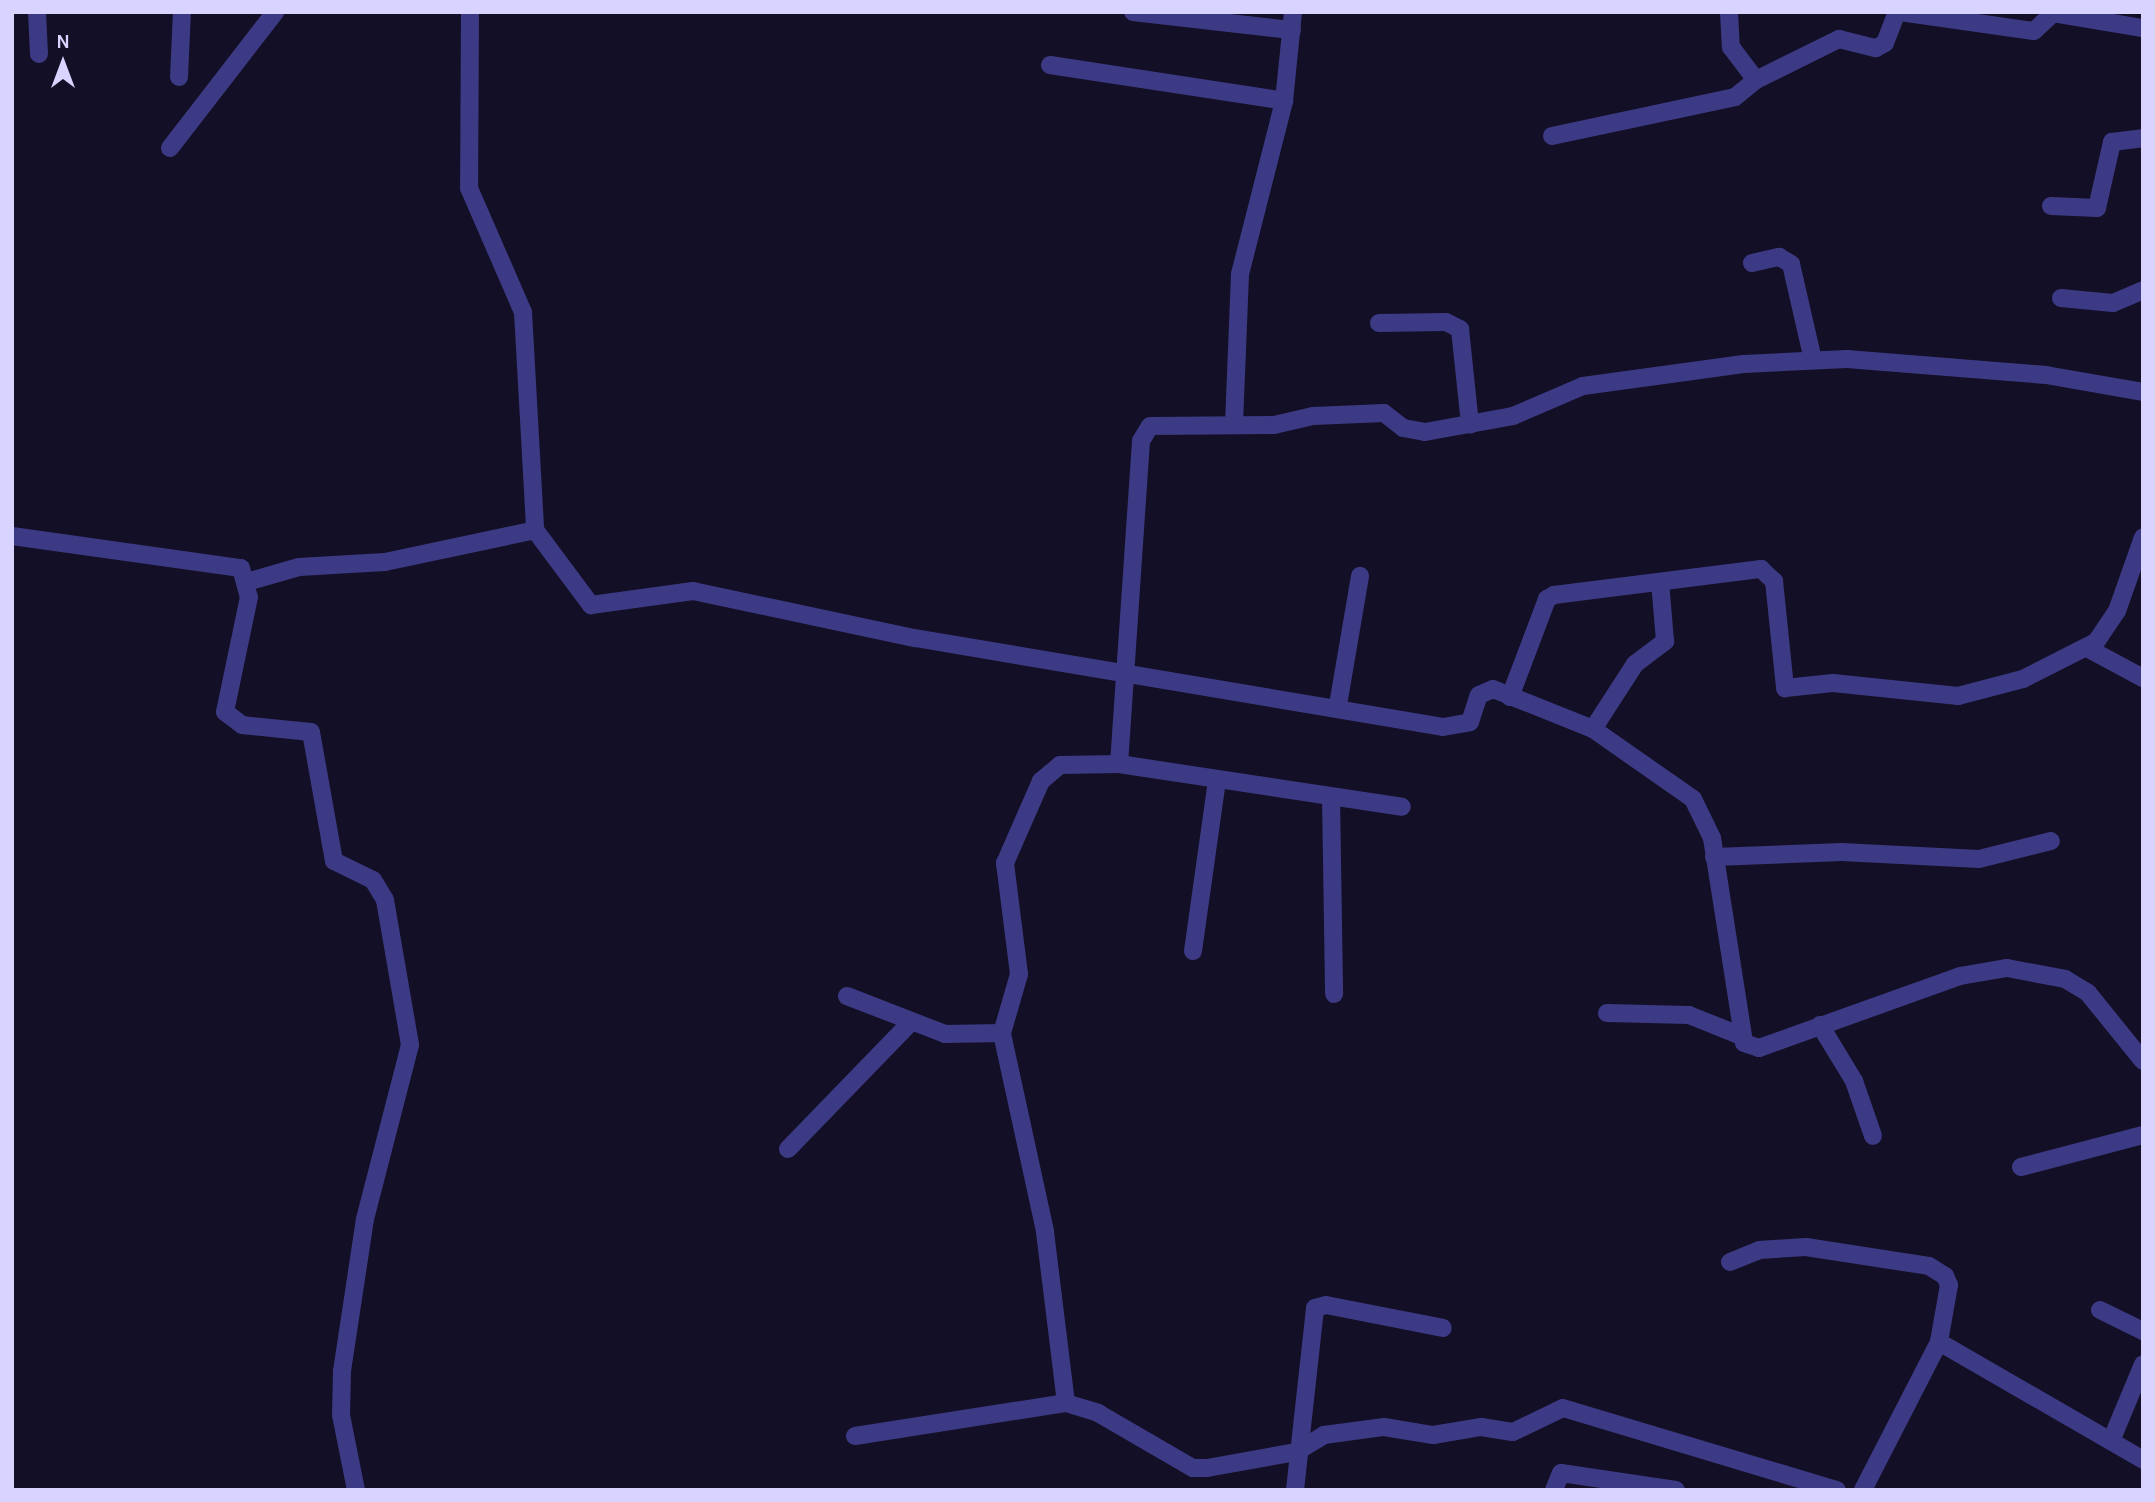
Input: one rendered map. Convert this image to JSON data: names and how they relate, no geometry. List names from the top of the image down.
{
  "north": "top"
}
